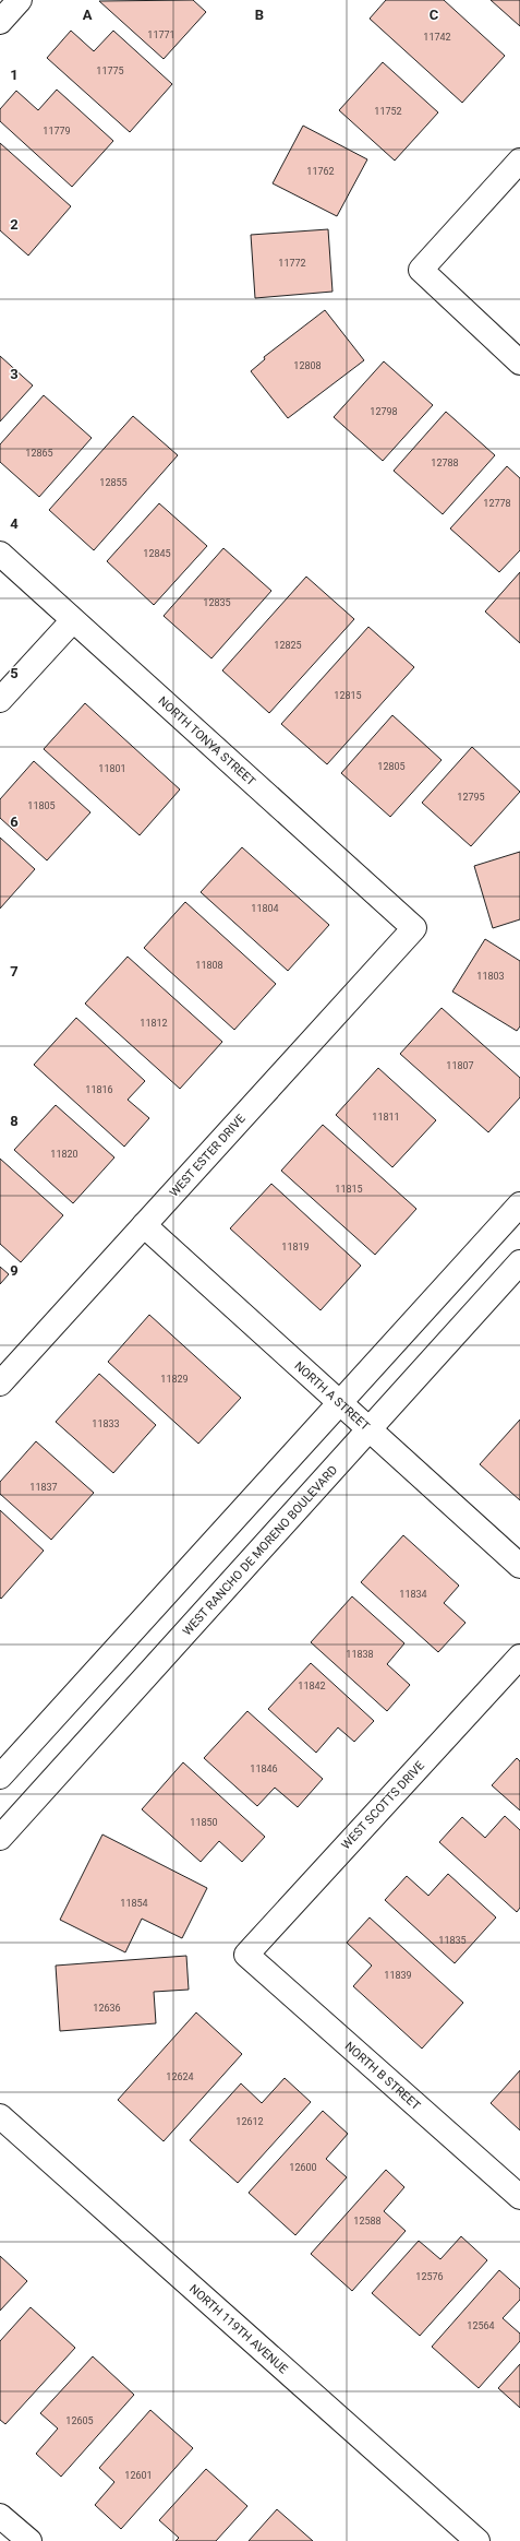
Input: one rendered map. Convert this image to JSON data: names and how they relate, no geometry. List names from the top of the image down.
{
  "streets": {
    "street": [
      "NORTH TONYA STREET",
      "WEST ESTER DRIVE",
      "NORTH A STREET",
      "WEST RANCHO DE MORENO BOULEVARD",
      "WEST SCOTTS DRIVE",
      "NORTH B STREET",
      "NORTH 119TH AVENUE"
    ]
  },
  "crossings": [
    ["NORTH TONYA STREET", "WEST ESTER DRIVE"],
    ["WEST ESTER DRIVE", "NORTH A STREET"],
    ["NORTH A STREET", "WEST RANCHO DE MORENO BOULEVARD"],
    ["WEST SCOTTS DRIVE", "NORTH B STREET"]
  ],
  "house_numbers": [
    "11771",
    "11742",
    "11775",
    "11752",
    "11779",
    "11762",
    "11772",
    "12808",
    "12798",
    "12865",
    "12788",
    "12855",
    "12778",
    "12845",
    "12835",
    "12825",
    "12815",
    "12805",
    "11801",
    "12795",
    "11805",
    "11804",
    "11808",
    "11803",
    "11812",
    "11807",
    "11816",
    "11811",
    "11820",
    "11815",
    "11819",
    "11829",
    "11833",
    "11837",
    "11834",
    "11838",
    "11842",
    "11846",
    "11850",
    "11854",
    "11835",
    "11839",
    "12636",
    "12624",
    "12612",
    "12600",
    "12588",
    "12576",
    "12564",
    "12605",
    "12601"
  ],
  "grid": {
    "columns": ["A", "B", "C"],
    "rows": [
      "1",
      "2",
      "3",
      "4",
      "5",
      "6",
      "7",
      "8",
      "9"
    ]
  }
}
